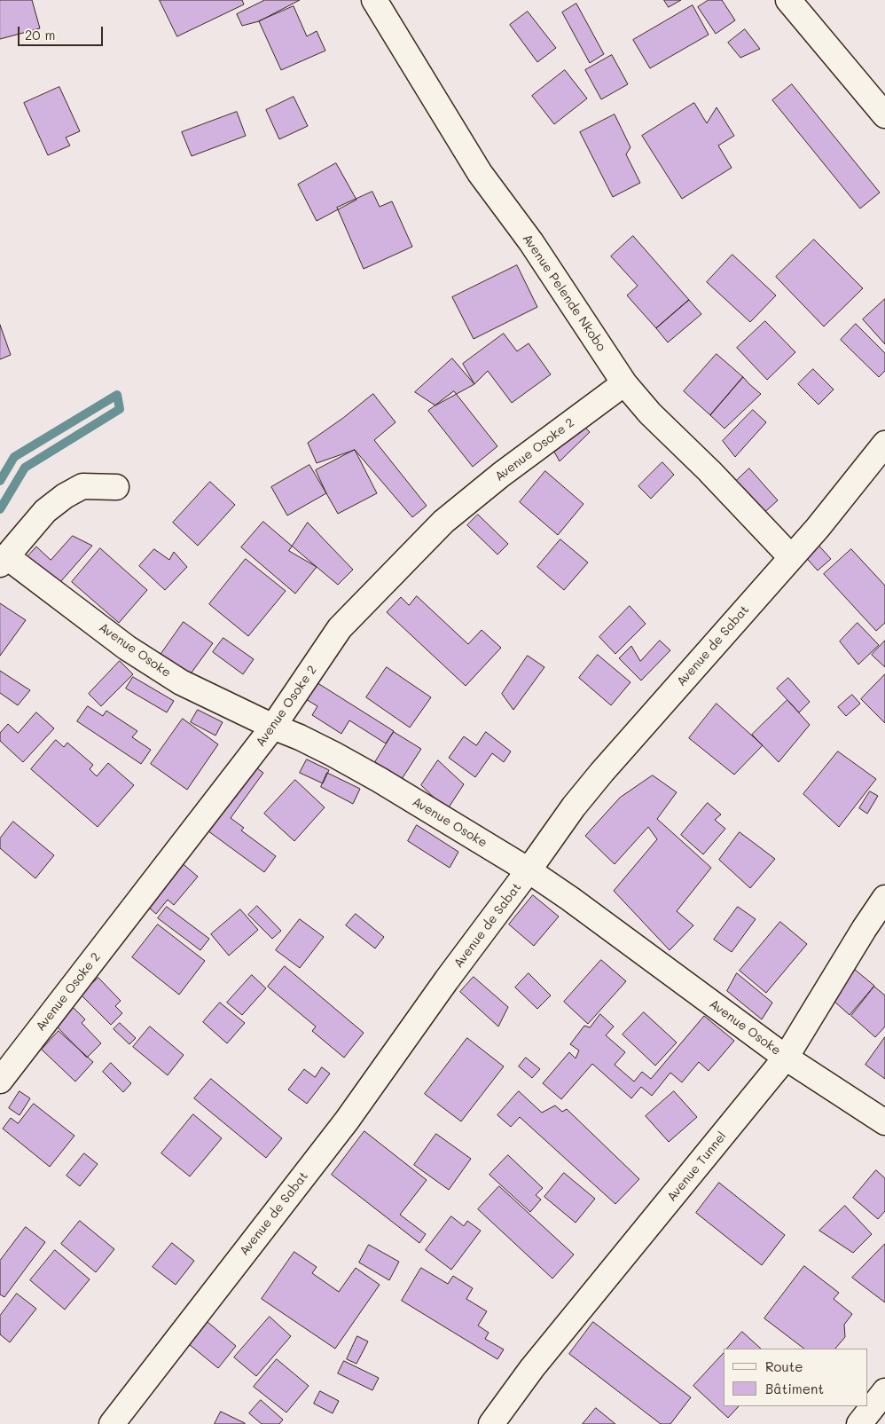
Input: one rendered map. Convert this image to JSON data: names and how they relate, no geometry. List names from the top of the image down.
{
  "streets": {
    "street": [
      "Avenue Pelende Nkobo",
      "Avenue Osoke 2",
      "Avenue de Sabat",
      "Avenue Osoke",
      "Avenue Tunnel"
    ]
  },
  "crossings": [
    ["Avenue Pelende Nkobo", "Avenue Osoke 2"],
    ["Avenue Pelende Nkobo", "Avenue de Sabat"],
    ["Avenue Osoke 2", "Avenue Osoke"],
    ["Avenue de Sabat", "Avenue Osoke"],
    ["Avenue Osoke", "Avenue Tunnel"]
  ],
  "legend": ["Route", "Bâtiment"],
  "scale_bar": "20 m"
}
